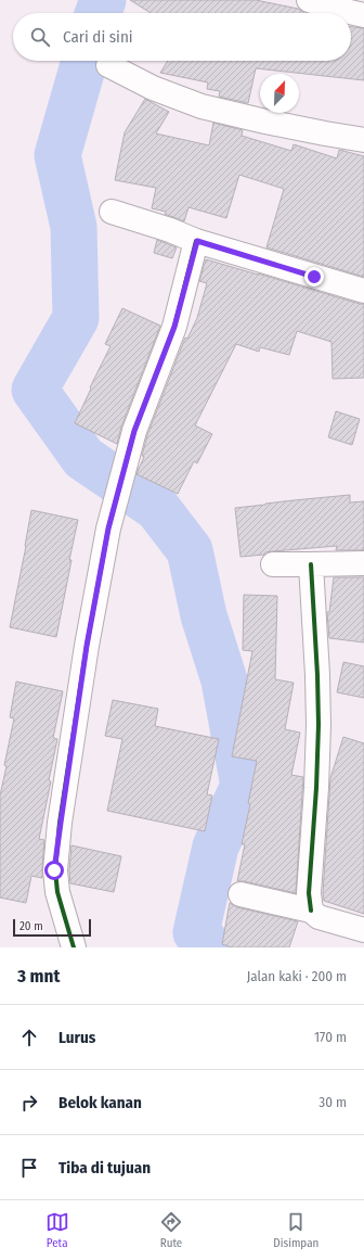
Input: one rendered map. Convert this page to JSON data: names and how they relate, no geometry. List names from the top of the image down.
{
  "scale_bar": "20 m",
  "north": "top right",
  "page": {
    "search": "Cari di sini",
    "scale": "20 m",
    "heading": ["3 mnt", "Jalan kaki · 200 m"],
    "list": [
      ["Lurus", "170 m"],
      ["Belok kanan", "30 m"],
      "Tiba di tujuan"
    ],
    "nav": ["Peta", "Rute", "Disimpan"]
  }
}
